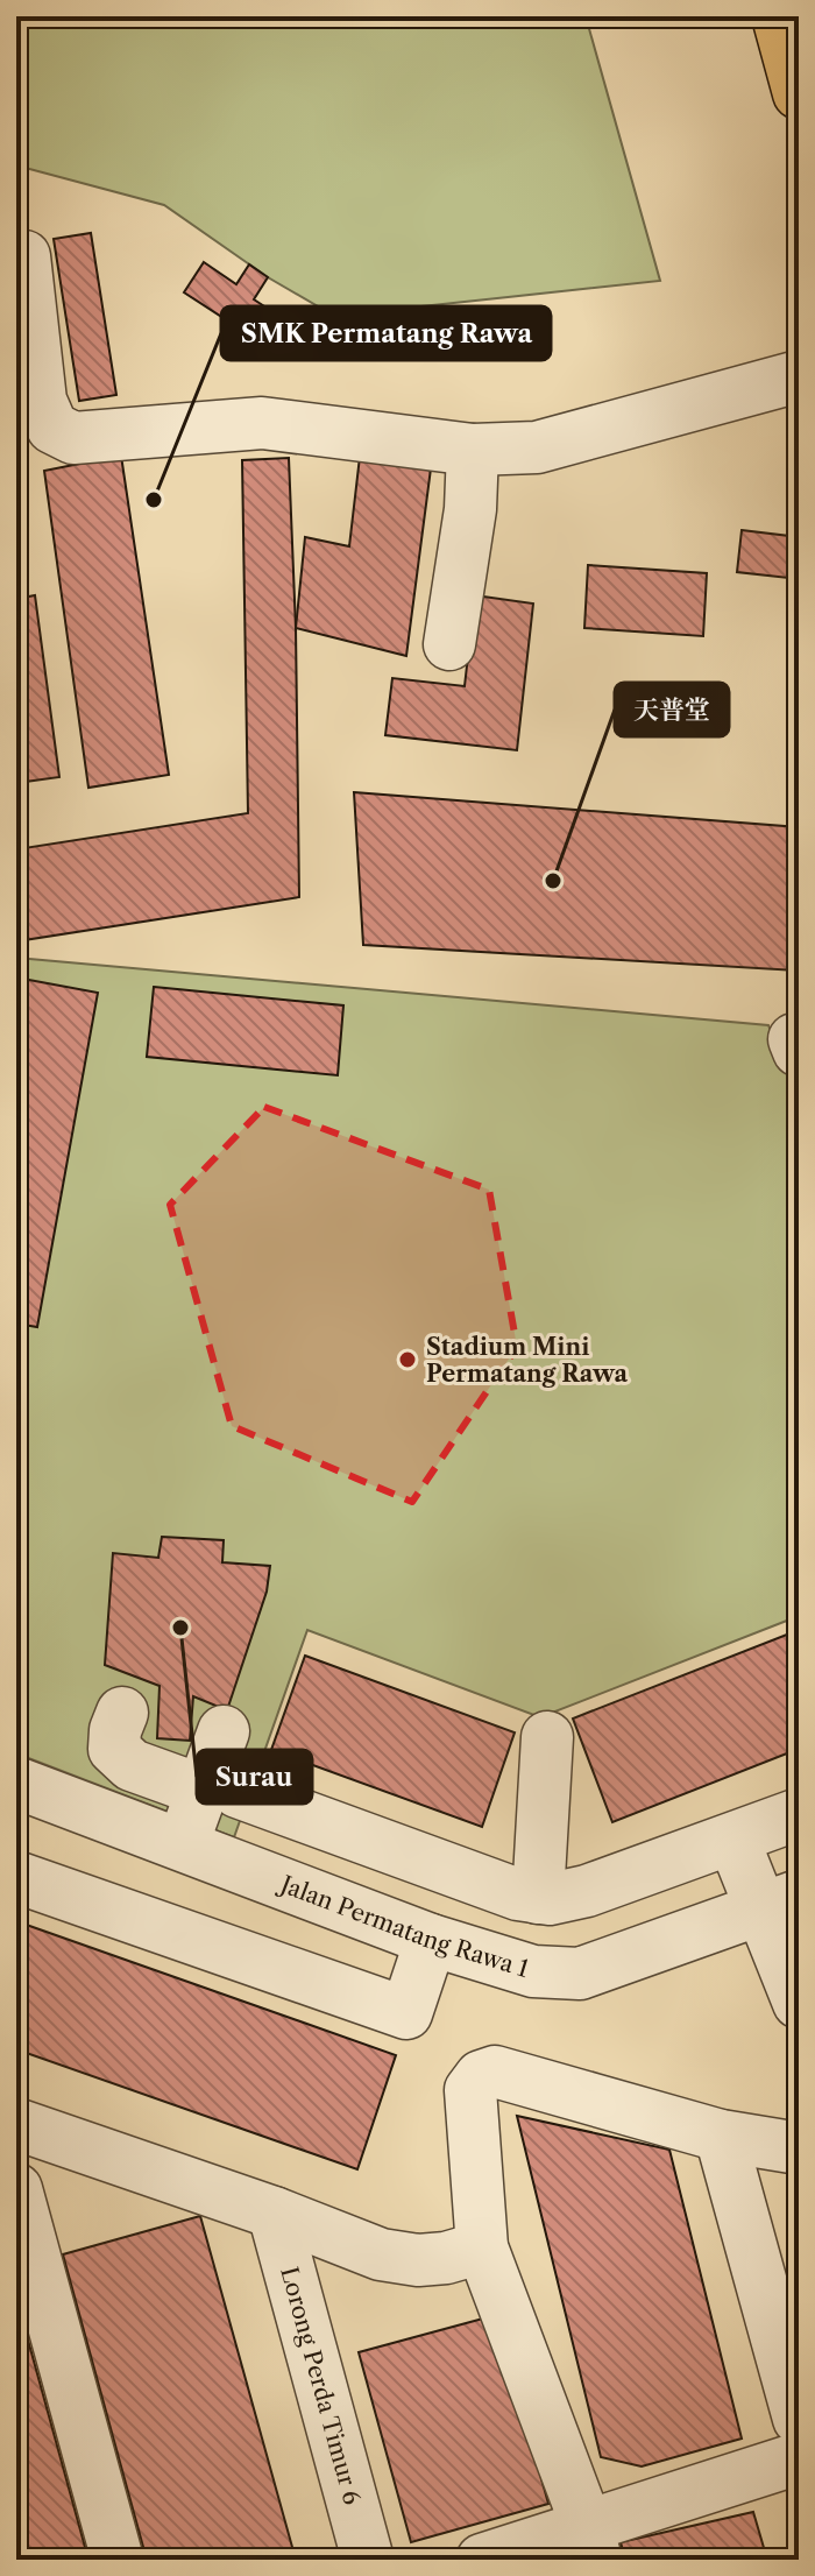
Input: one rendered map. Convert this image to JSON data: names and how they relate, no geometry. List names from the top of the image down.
{
  "streets": {
    "street": ["Jalan Permatang Rawa 1", "Lorong Perda Timur 6"]
  },
  "places": [
    "SMK Permatang Rawa",
    "天普堂",
    "Stadium Mini Permatang Rawa",
    "Surau"
  ]
}
